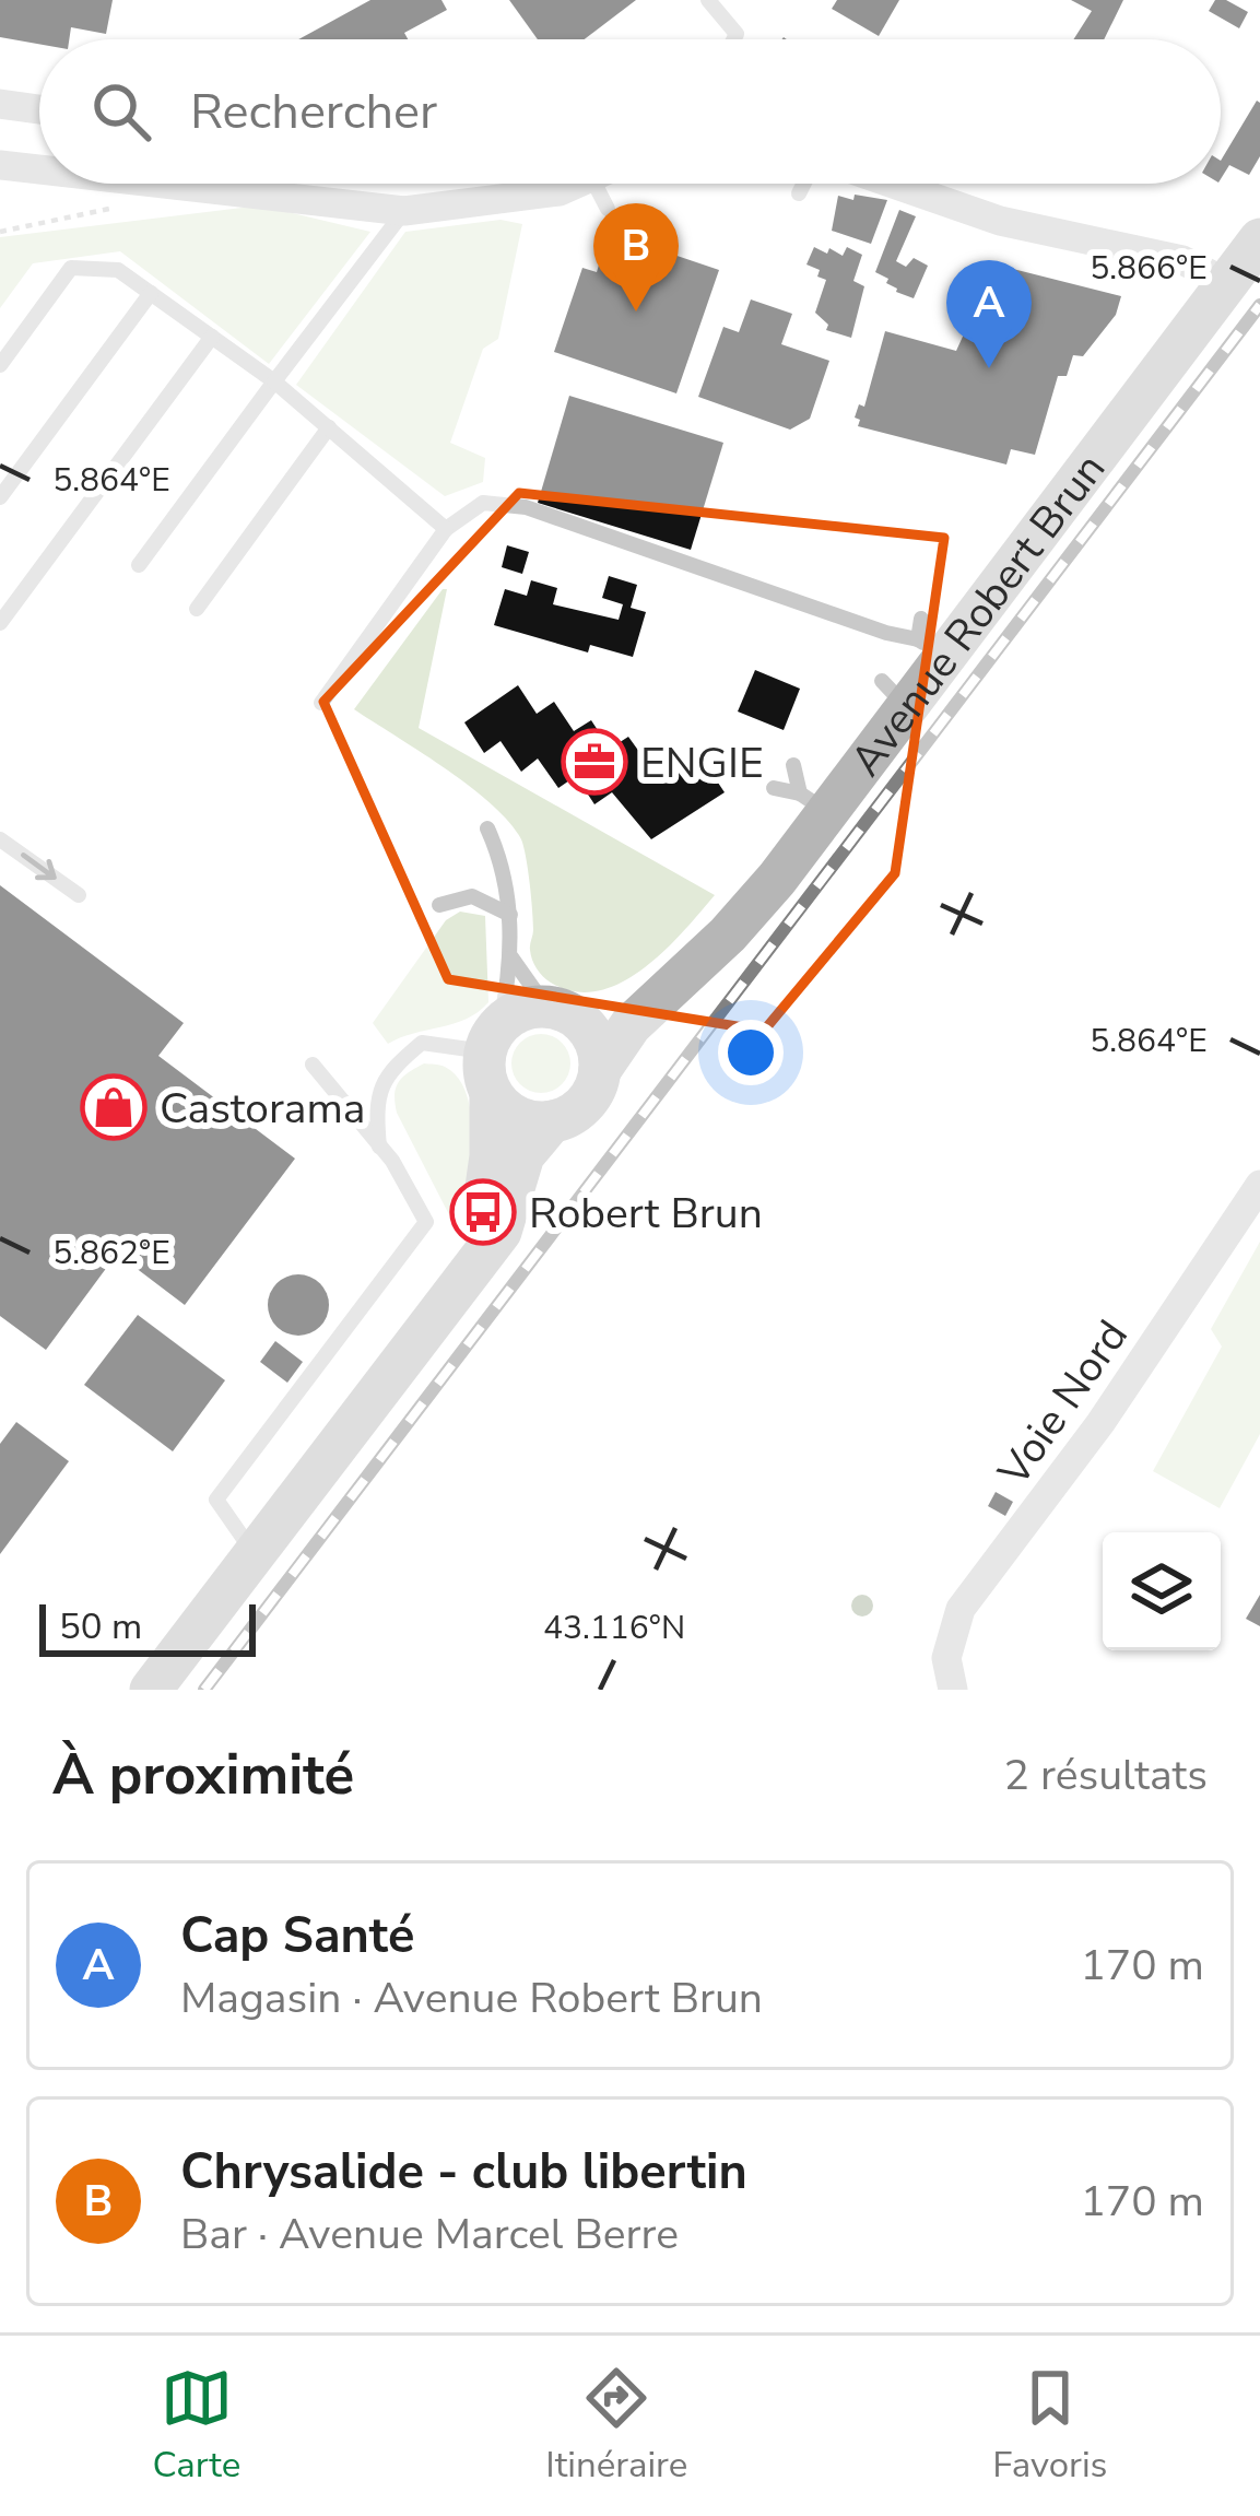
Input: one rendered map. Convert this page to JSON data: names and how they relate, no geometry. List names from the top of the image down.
{
  "streets": {
    "street": ["Avenue Robert Brun", "Voie Nord"]
  },
  "places": {
    "office": ["ENGIE"],
    "shop": ["Castorama"],
    "bus stop": ["Robert Brun"]
  },
  "scale_bar": "50 m",
  "page": {
    "search": "Rechercher",
    "pins": ["B", "A"],
    "scale": "50 m",
    "heading": ["À proximité", "2 résultats"],
    "list": [
      {
        "mark": "A",
        "name": "Cap Santé",
        "note": "Magasin · Avenue Robert Brun",
        "value": "170 m"
      },
      {
        "mark": "B",
        "name": "Chrysalide - club libertin",
        "note": "Bar · Avenue Marcel Berre",
        "value": "170 m"
      }
    ],
    "nav": ["Carte", "Itinéraire", "Favoris"]
  },
  "coordinates": [
    "5.866°E",
    "5.864°E",
    "5.862°E",
    "43.116°N"
  ]
}
